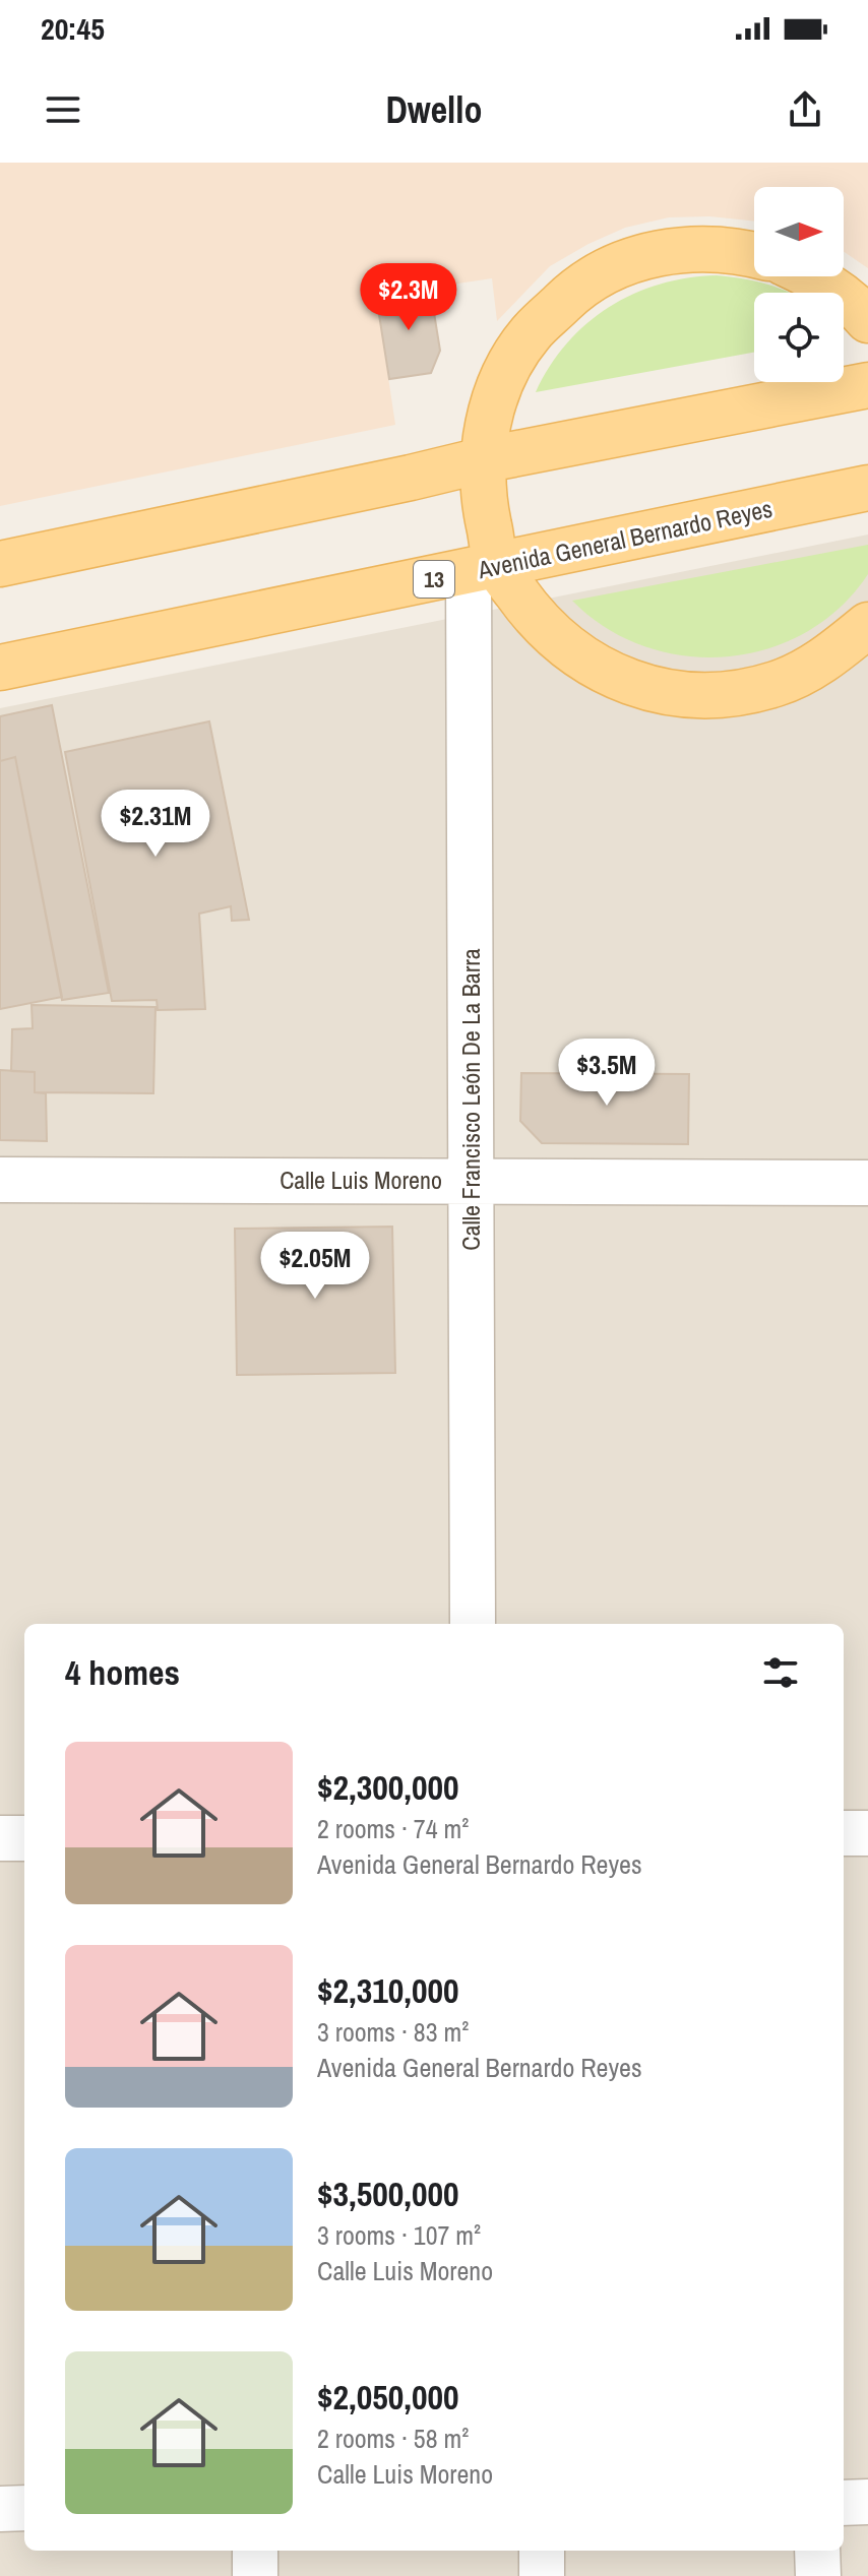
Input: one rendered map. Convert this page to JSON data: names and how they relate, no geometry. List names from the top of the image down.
{
  "streets": {
    "main road": ["Avenida General Bernardo Reyes", "13"],
    "street": ["Calle Francisco León De La Barra", "Calle Luis Moreno"]
  },
  "crossings": [
    ["Avenida General Bernardo Reyes", "Calle Francisco León De La Barra"],
    ["Calle Francisco León De La Barra", "Calle Luis Moreno"]
  ],
  "north": "right",
  "page": {
    "status": "20:45",
    "header": "Dwello",
    "price": [
      "$2.3M",
      "$2.31M",
      "$3.5M",
      "$2.05M"
    ],
    "heading": "4 homes",
    "list": [
      {
        "name": "$2,300,000",
        "note": "2 rooms · 74 m² · Avenida General Bernardo Reyes"
      },
      {
        "name": "$2,310,000",
        "note": "3 rooms · 83 m² · Avenida General Bernardo Reyes"
      },
      {
        "name": "$3,500,000",
        "note": "3 rooms · 107 m² · Calle Luis Moreno"
      },
      {
        "name": "$2,050,000",
        "note": "2 rooms · 58 m² · Calle Luis Moreno"
      }
    ]
  }
}
